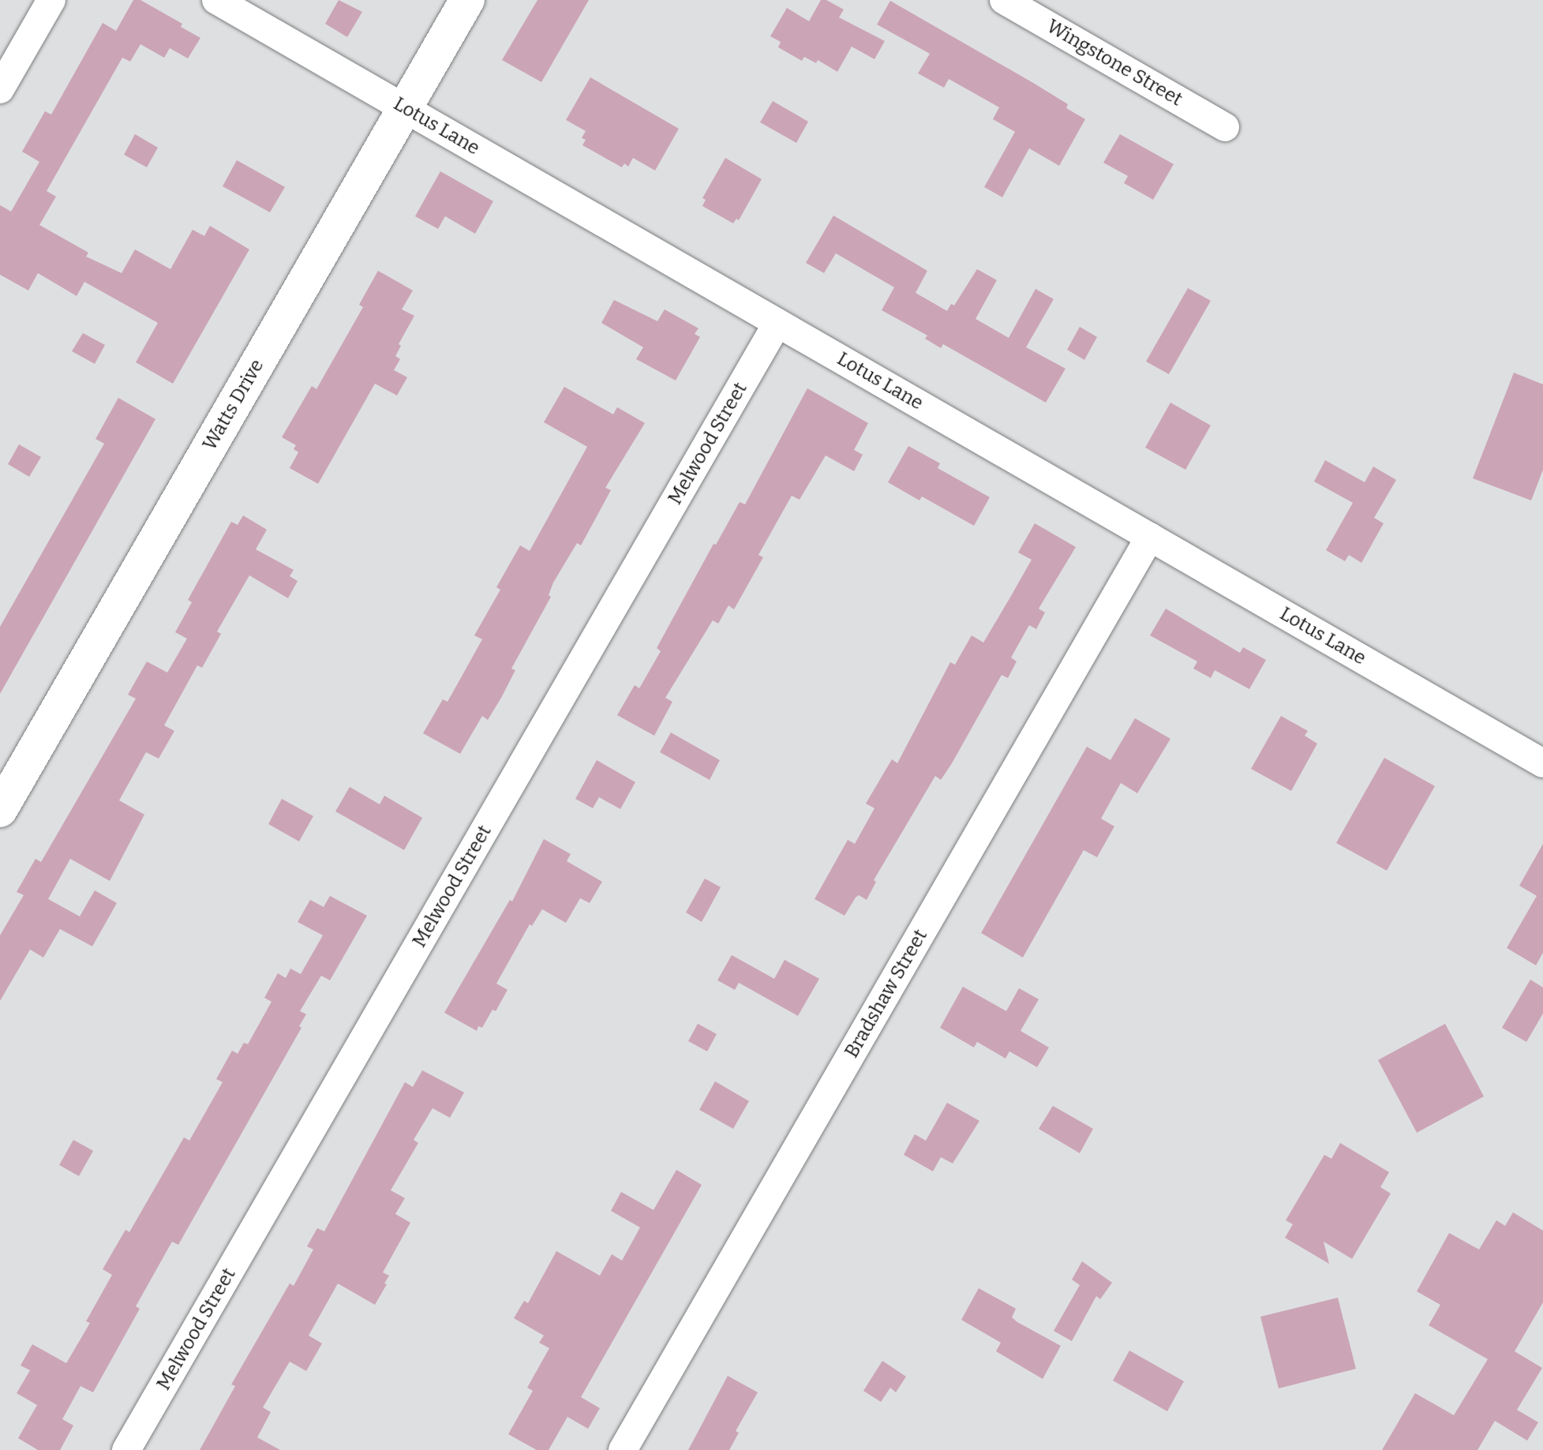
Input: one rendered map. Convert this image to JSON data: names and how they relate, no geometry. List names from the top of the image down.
{
  "streets": {
    "street": [
      "Wingstone Street",
      "Lotus Lane",
      "Watts Drive",
      "Melwood Street",
      "Bradshaw Street"
    ]
  },
  "crossings": [
    ["Lotus Lane", "Watts Drive"],
    ["Lotus Lane", "Melwood Street"],
    ["Lotus Lane", "Bradshaw Street"]
  ]
}
